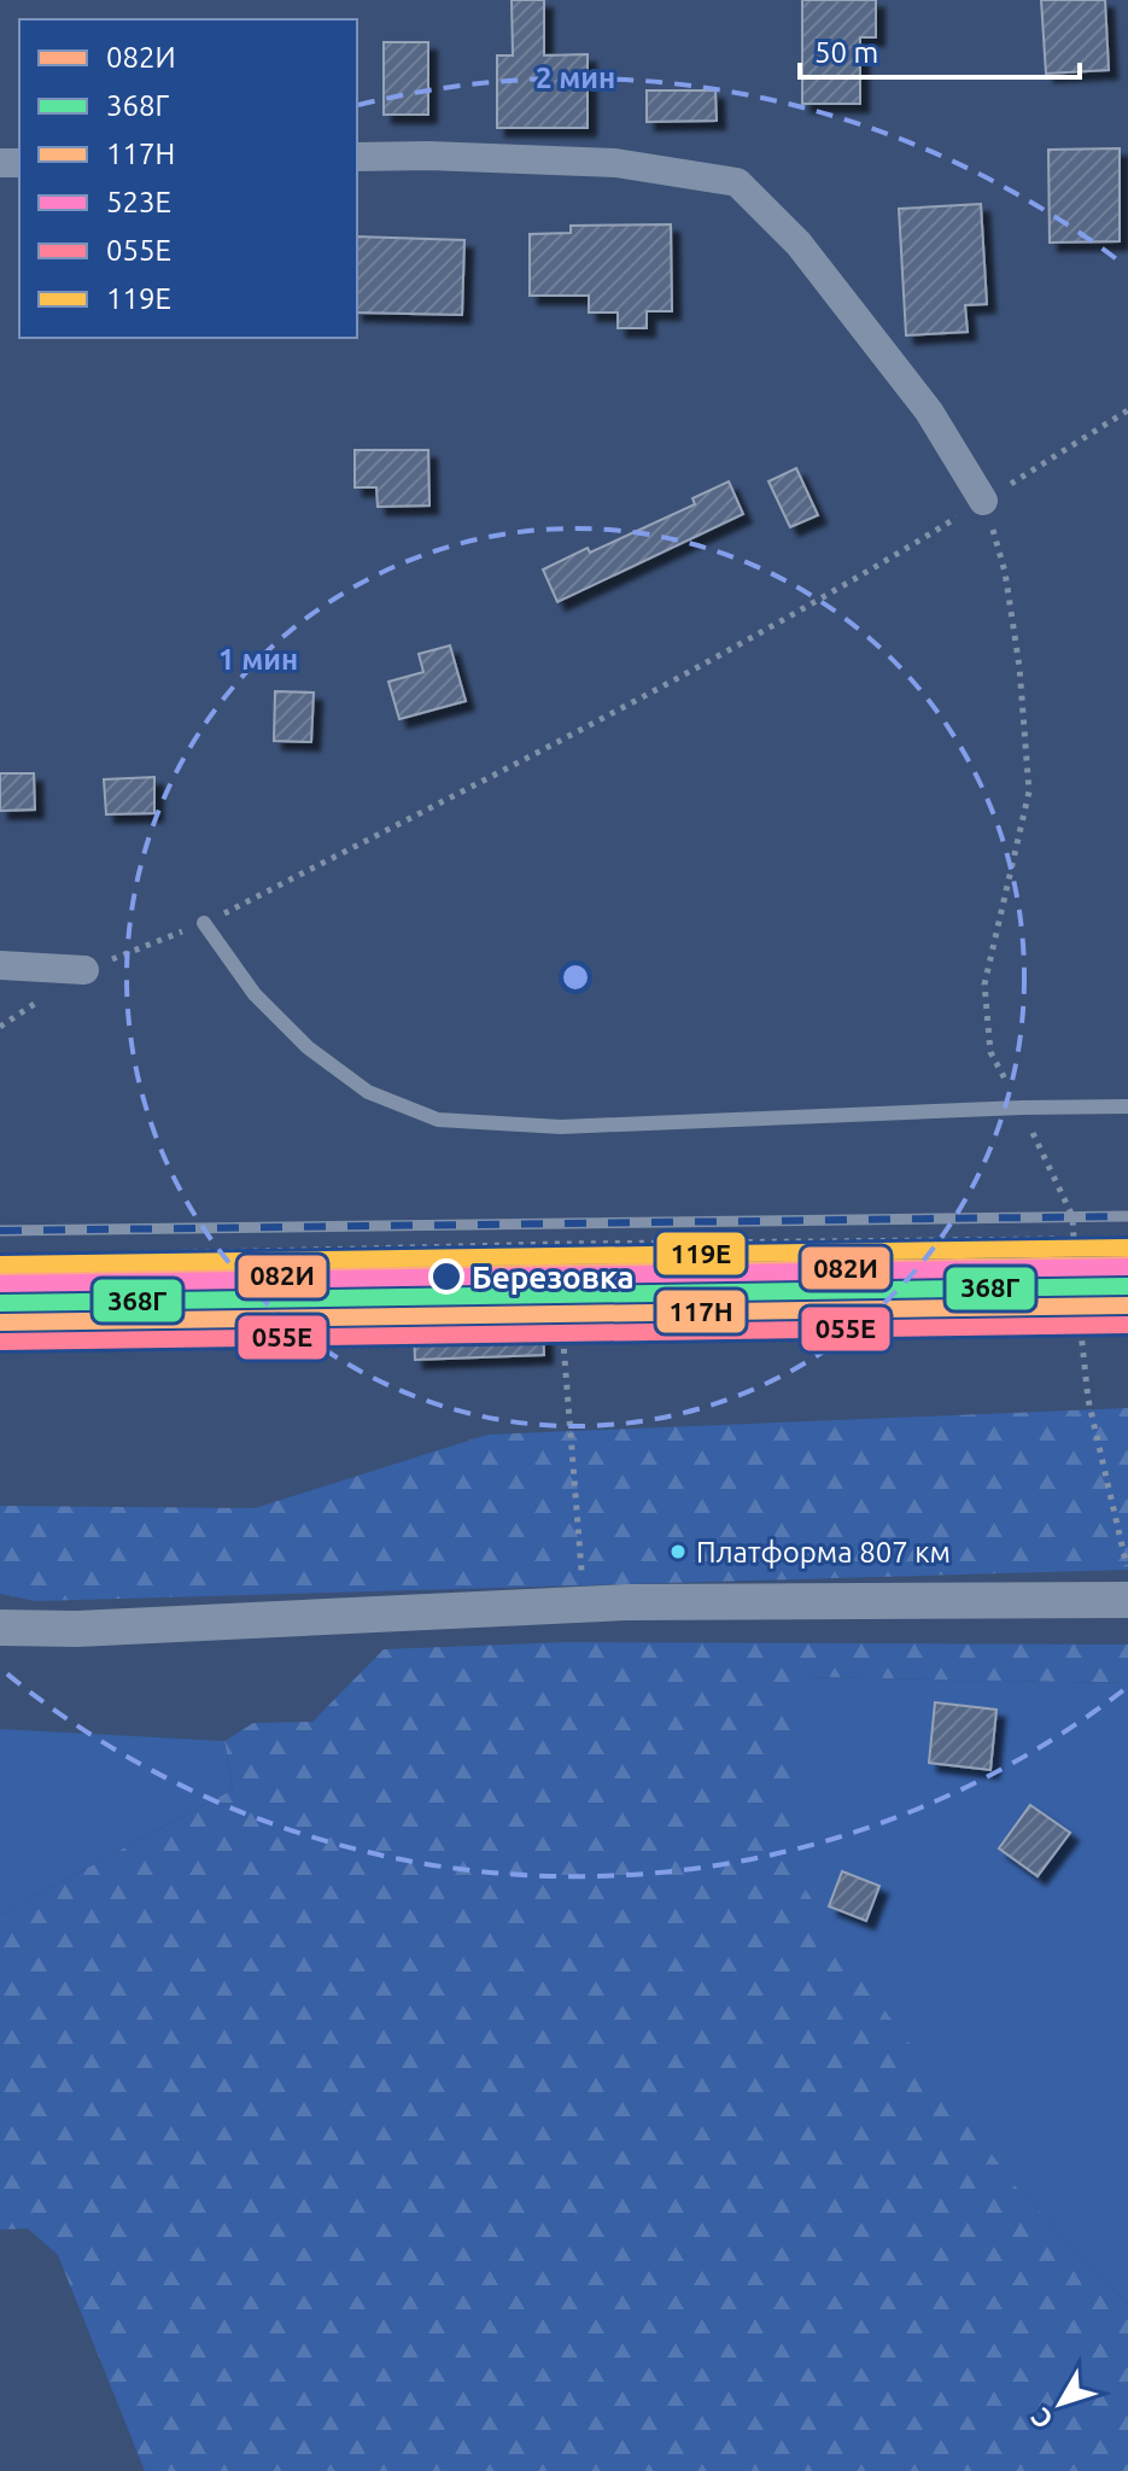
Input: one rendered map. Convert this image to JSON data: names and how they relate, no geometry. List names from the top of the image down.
{
  "places": ["Березовка", "Платформа 807 км"],
  "lines": [
    "transit line 119Е",
    "transit line 082И",
    "transit line 523Е",
    "transit line 368Г",
    "transit line 117Н",
    "transit line 055Е"
  ],
  "legend": [
    "082И",
    "368Г",
    "117Н",
    "523Е",
    "055Е",
    "119Е"
  ],
  "scale_bar": "50 m",
  "north": "bottom left",
  "rings": ["2 мин", "1 мин"]
}
